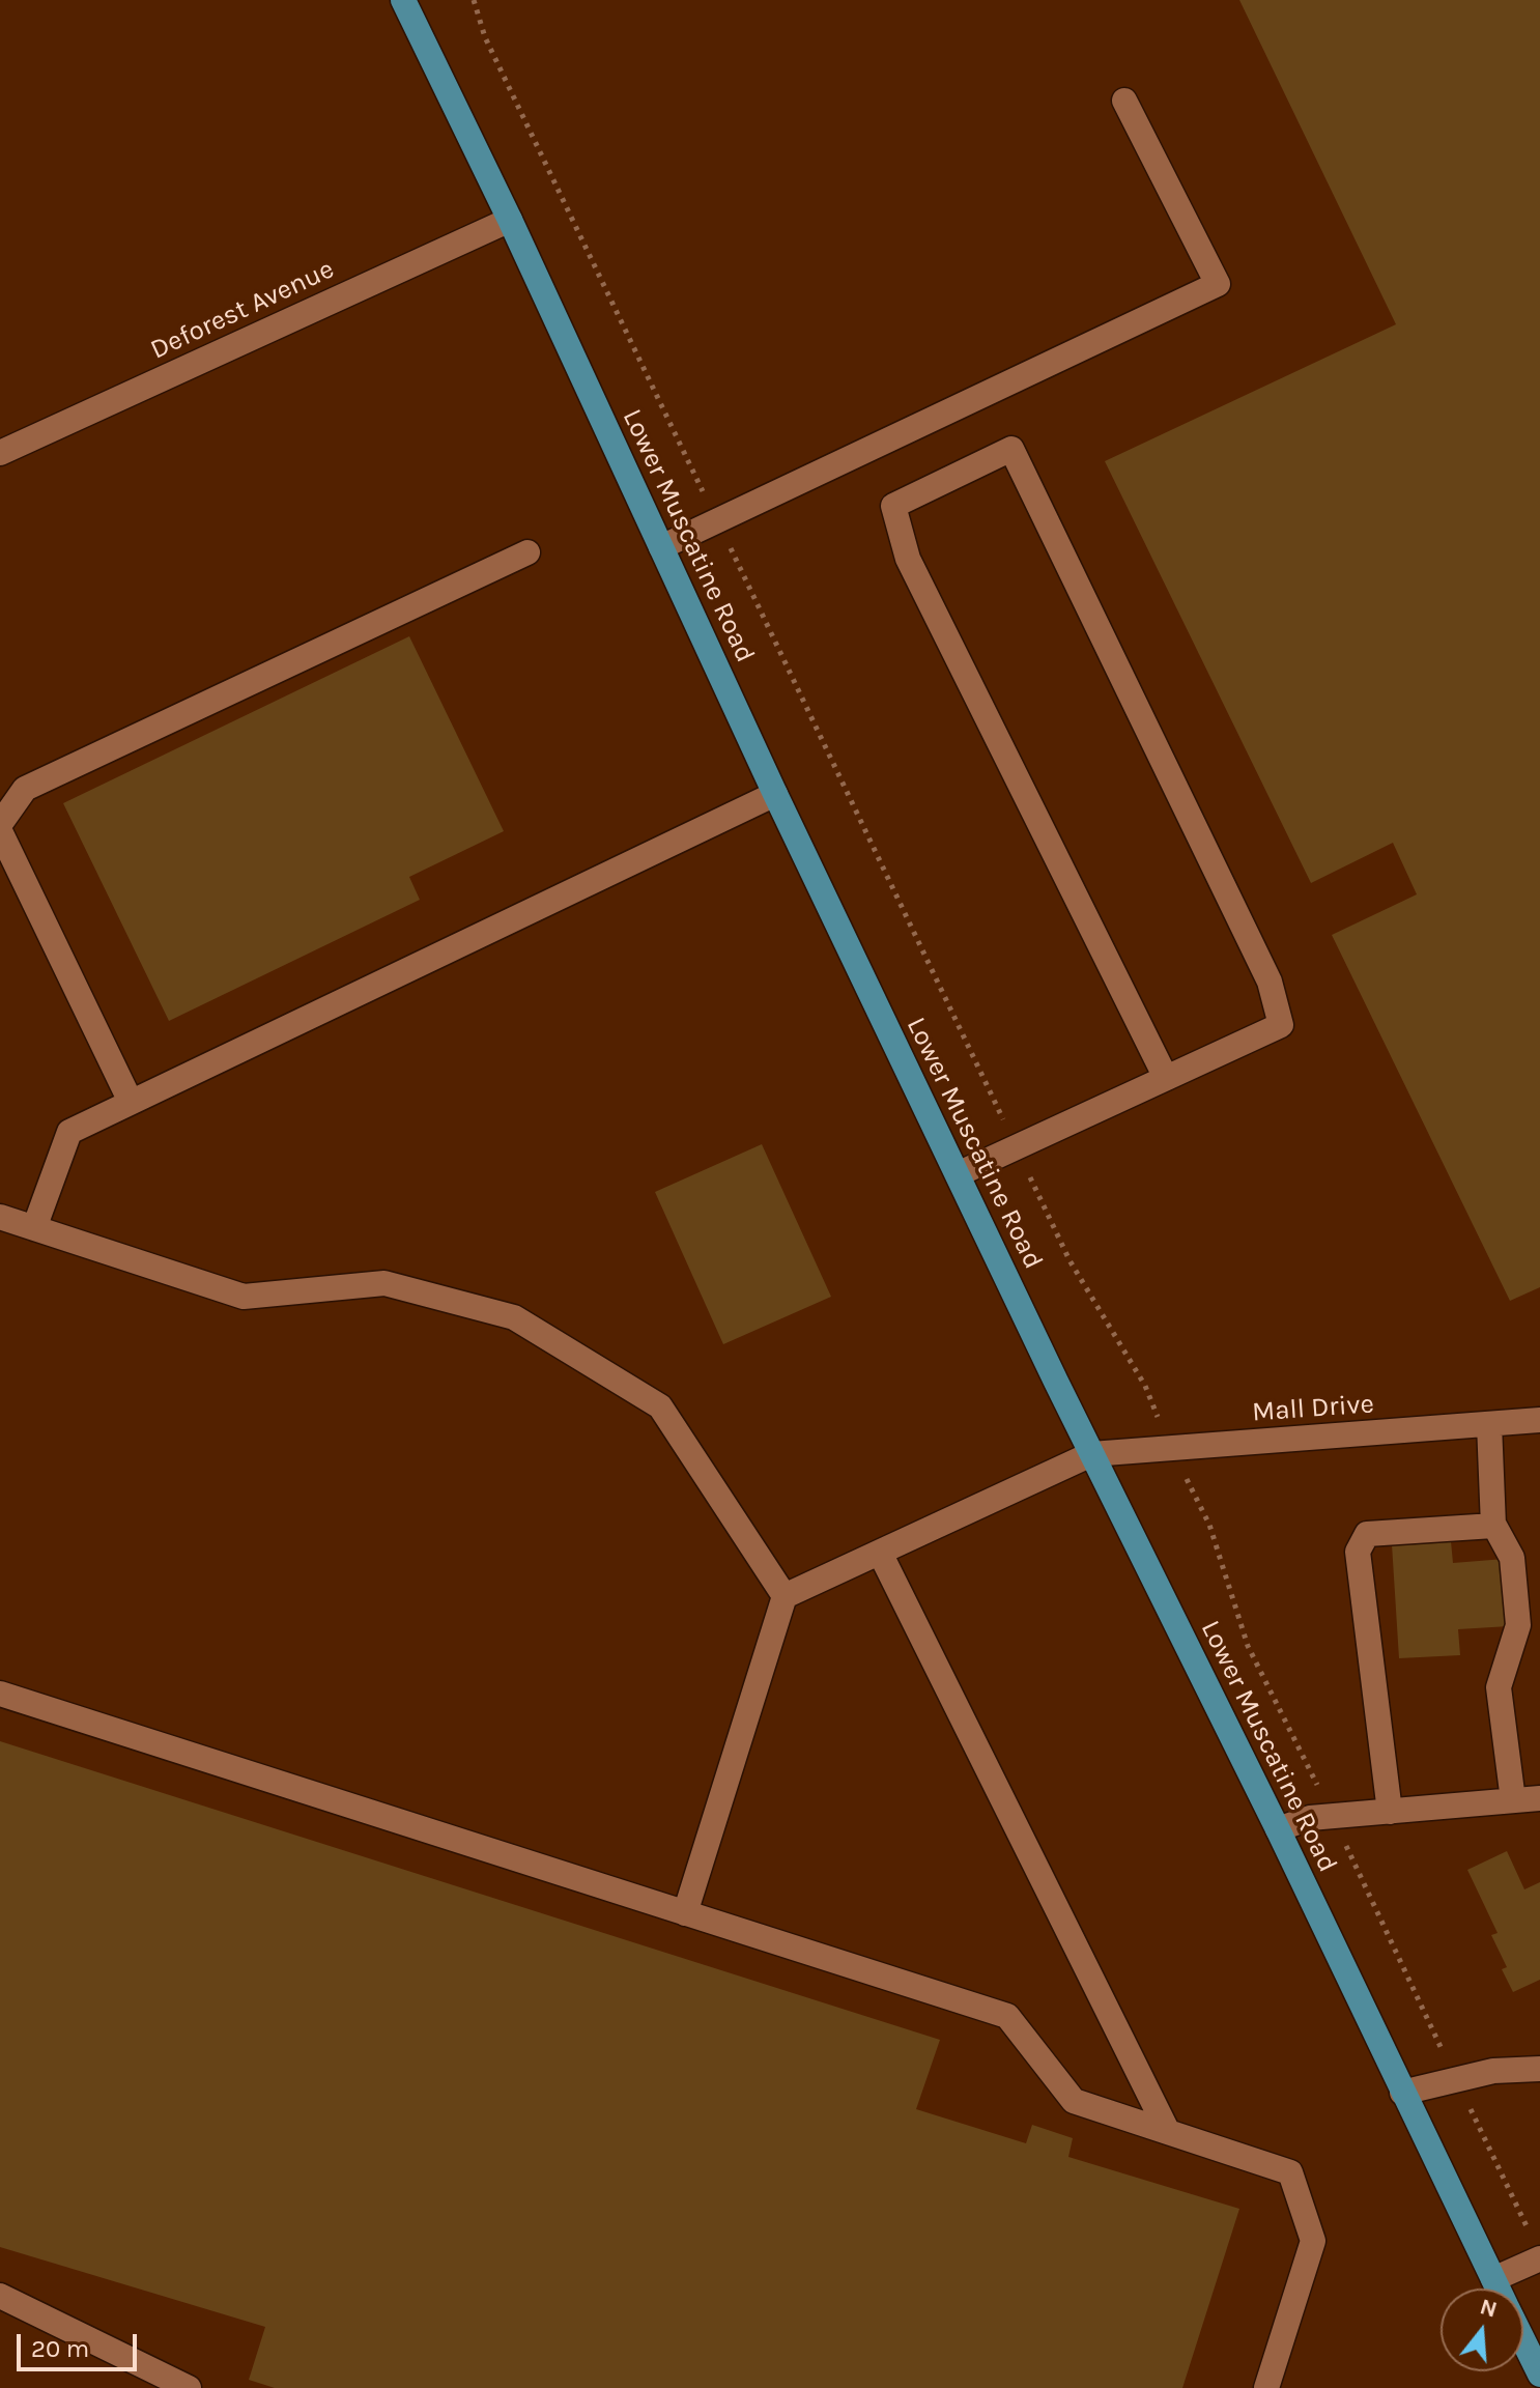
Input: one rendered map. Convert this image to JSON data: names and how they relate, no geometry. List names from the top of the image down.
{
  "streets": {
    "main road": ["Lower Muscatine Road"],
    "street": ["Deforest Avenue", "Mall Drive"]
  },
  "crossings": [
    ["Deforest Avenue", "Lower Muscatine Road"],
    ["Lower Muscatine Road", "Mall Drive"]
  ],
  "scale_bar": "20 m",
  "north": "top"
}
